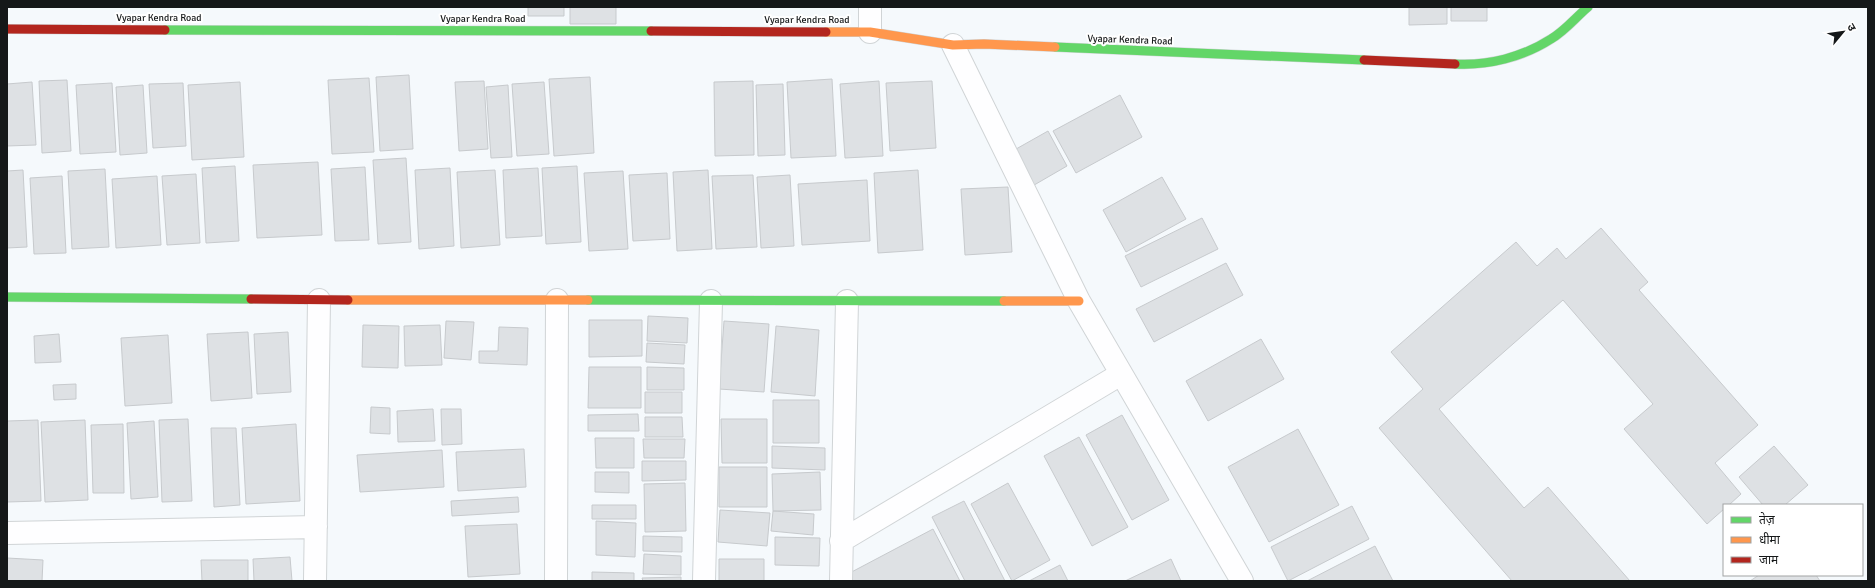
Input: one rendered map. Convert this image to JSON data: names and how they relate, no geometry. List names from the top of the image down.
{
  "streets": {
    "street": ["Vyapar Kendra Road"]
  },
  "legend": ["तेज़", "धीमा", "जाम"],
  "north": "top right"
}
